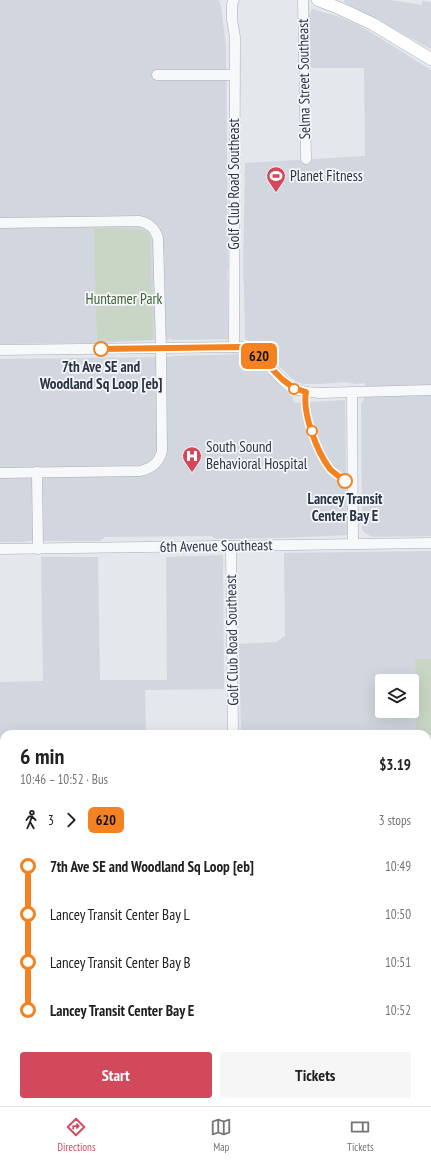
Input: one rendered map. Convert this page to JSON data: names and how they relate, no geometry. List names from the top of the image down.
{
  "streets": {
    "street": ["Selma Street Southeast", "Golf Club Road Southeast", "6th Avenue Southeast"]
  },
  "crossings": [
    ["Golf Club Road Southeast", "6th Avenue Southeast"]
  ],
  "parks": ["Huntamer Park"],
  "places": {
    "sports": ["Planet Fitness"],
    "other": ["7th Ave SE and Woodland Sq Loop [eb]", "Lancey Transit Center Bay E"],
    "hospital": ["South Sound Behavioral Hospital"]
  },
  "lines": ["bus line 620"],
  "page": {
    "on_map": "620",
    "heading": ["6 min", "10:46 – 10:52 · Bus", "$3.19"],
    "legs": ["3", "620", "3 stops"],
    "list": [
      {
        "name": "7th Ave SE and Woodland Sq Loop [eb]",
        "value": "10:49"
      },
      {
        "name": "Lancey Transit Center Bay L",
        "value": "10:50"
      },
      {
        "name": "Lancey Transit Center Bay B",
        "value": "10:51"
      },
      {
        "name": "Lancey Transit Center Bay E",
        "value": "10:52"
      }
    ],
    "buttons": ["Start", "Tickets"],
    "tabs": ["Directions", "Map", "Tickets"]
  }
}
